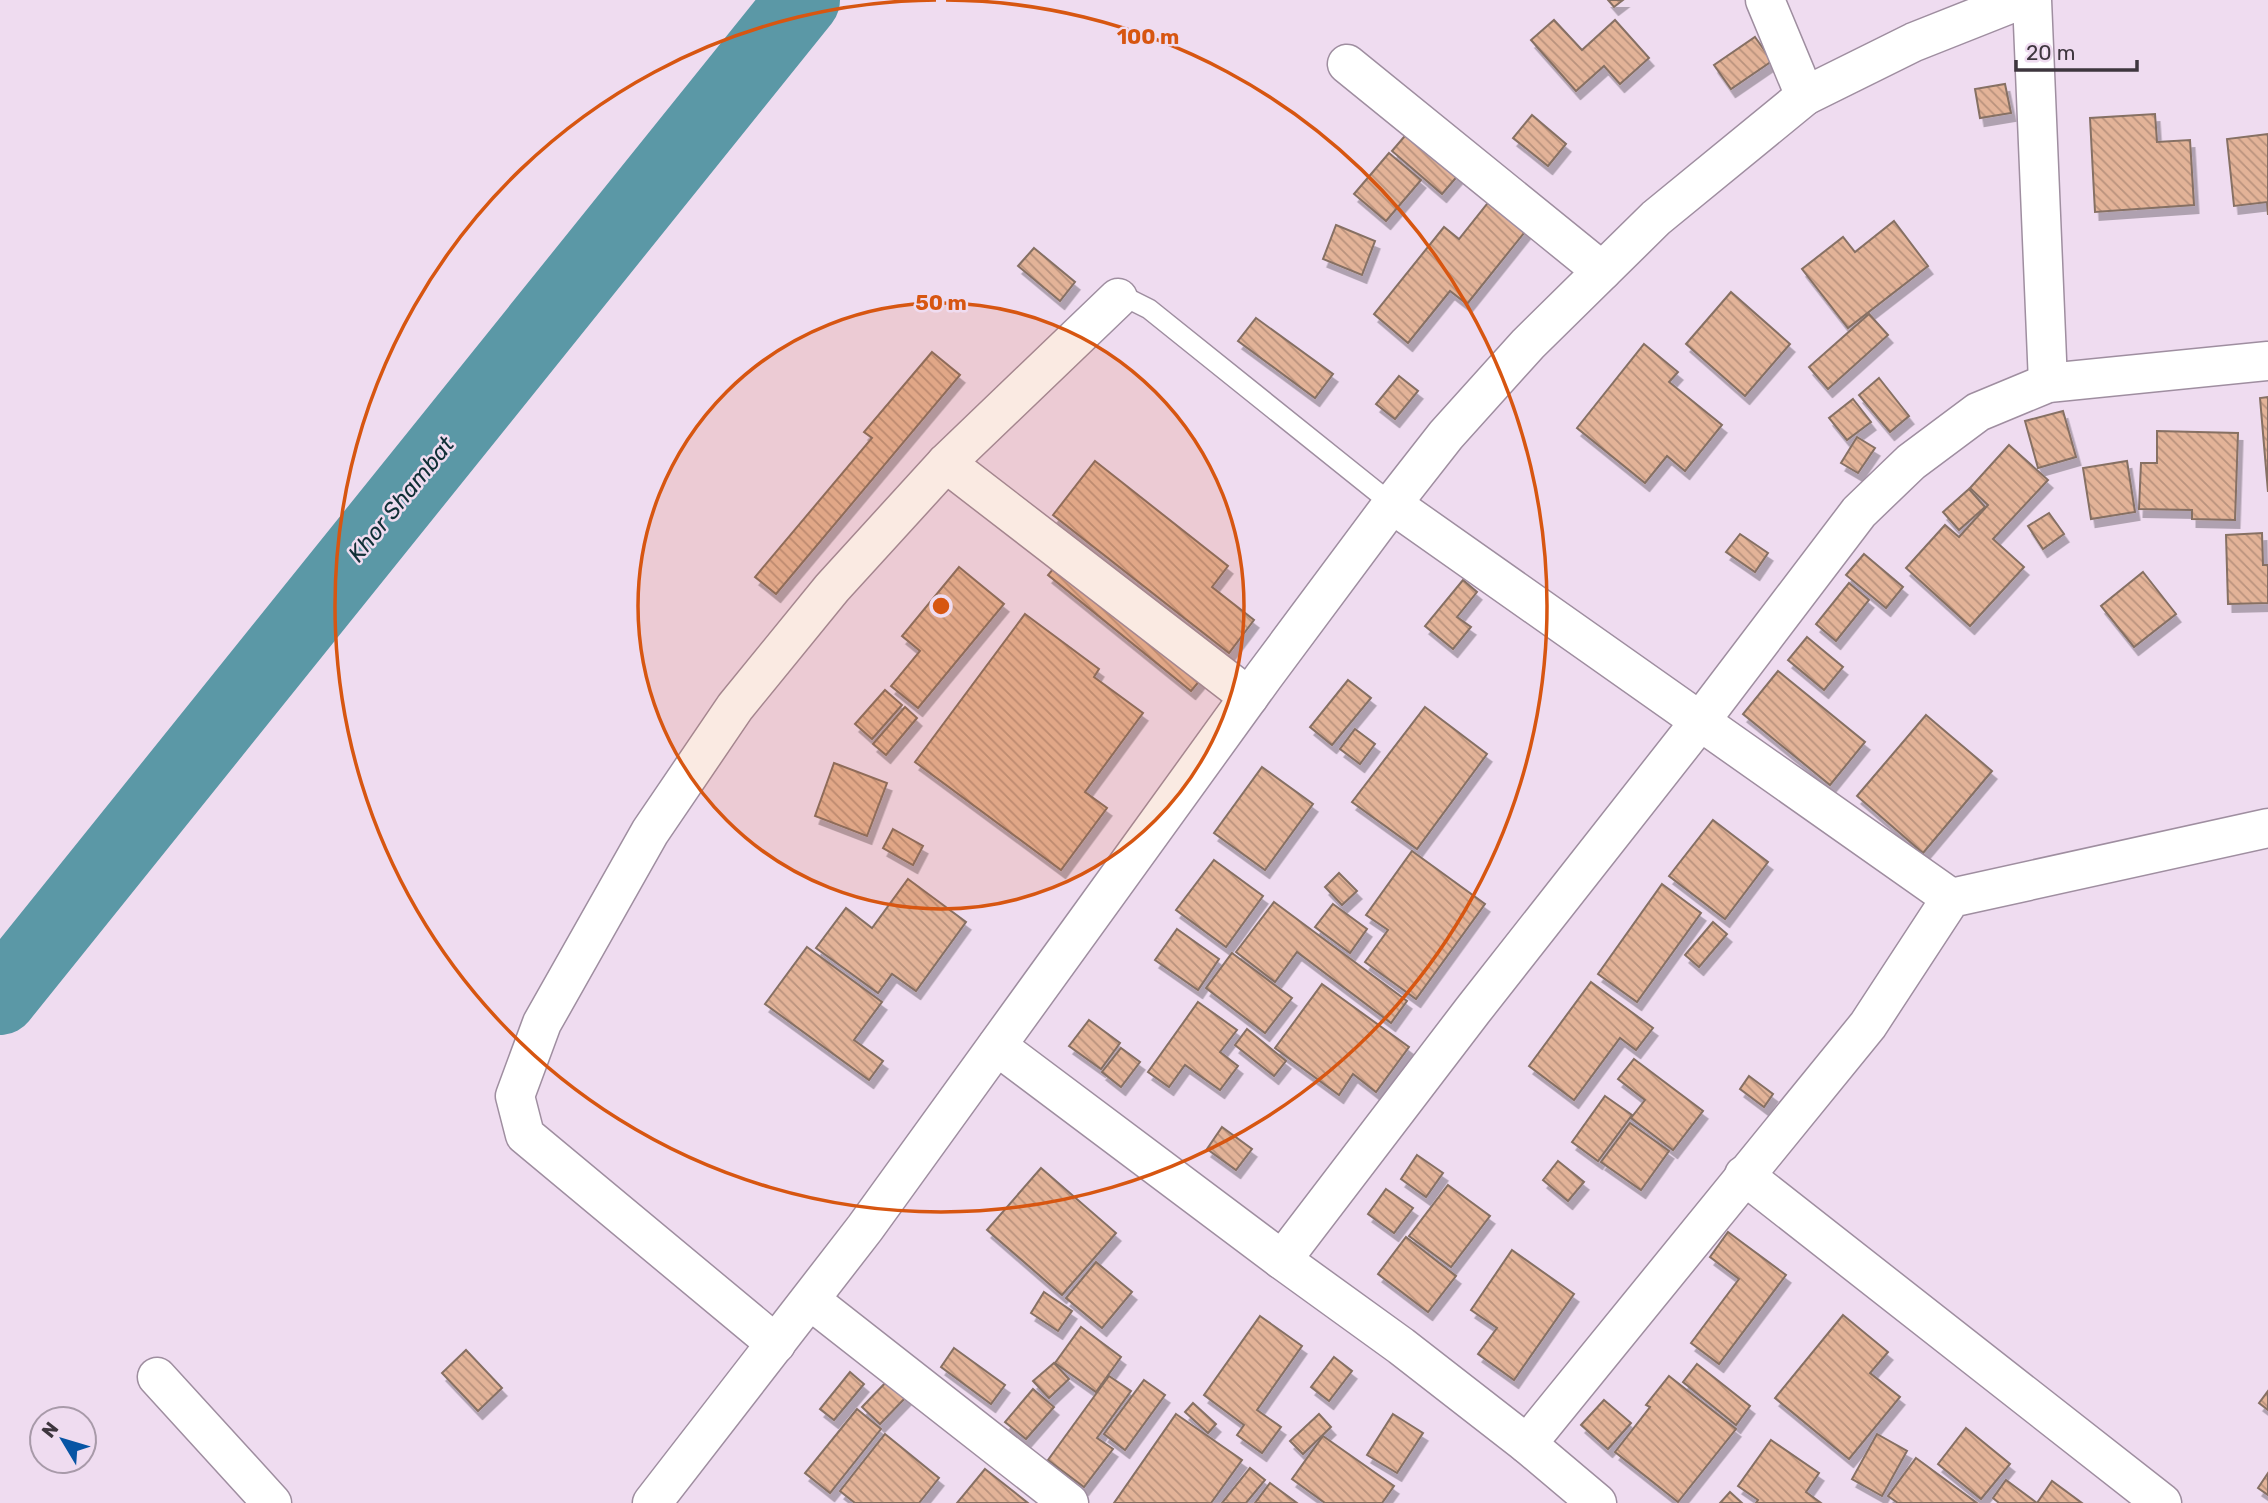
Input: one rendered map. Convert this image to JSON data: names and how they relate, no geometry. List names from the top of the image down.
{
  "water": ["Khor Shambat"],
  "scale_bar": "20 m",
  "north": "top left",
  "rings": ["100 m", "50 m"]
}
